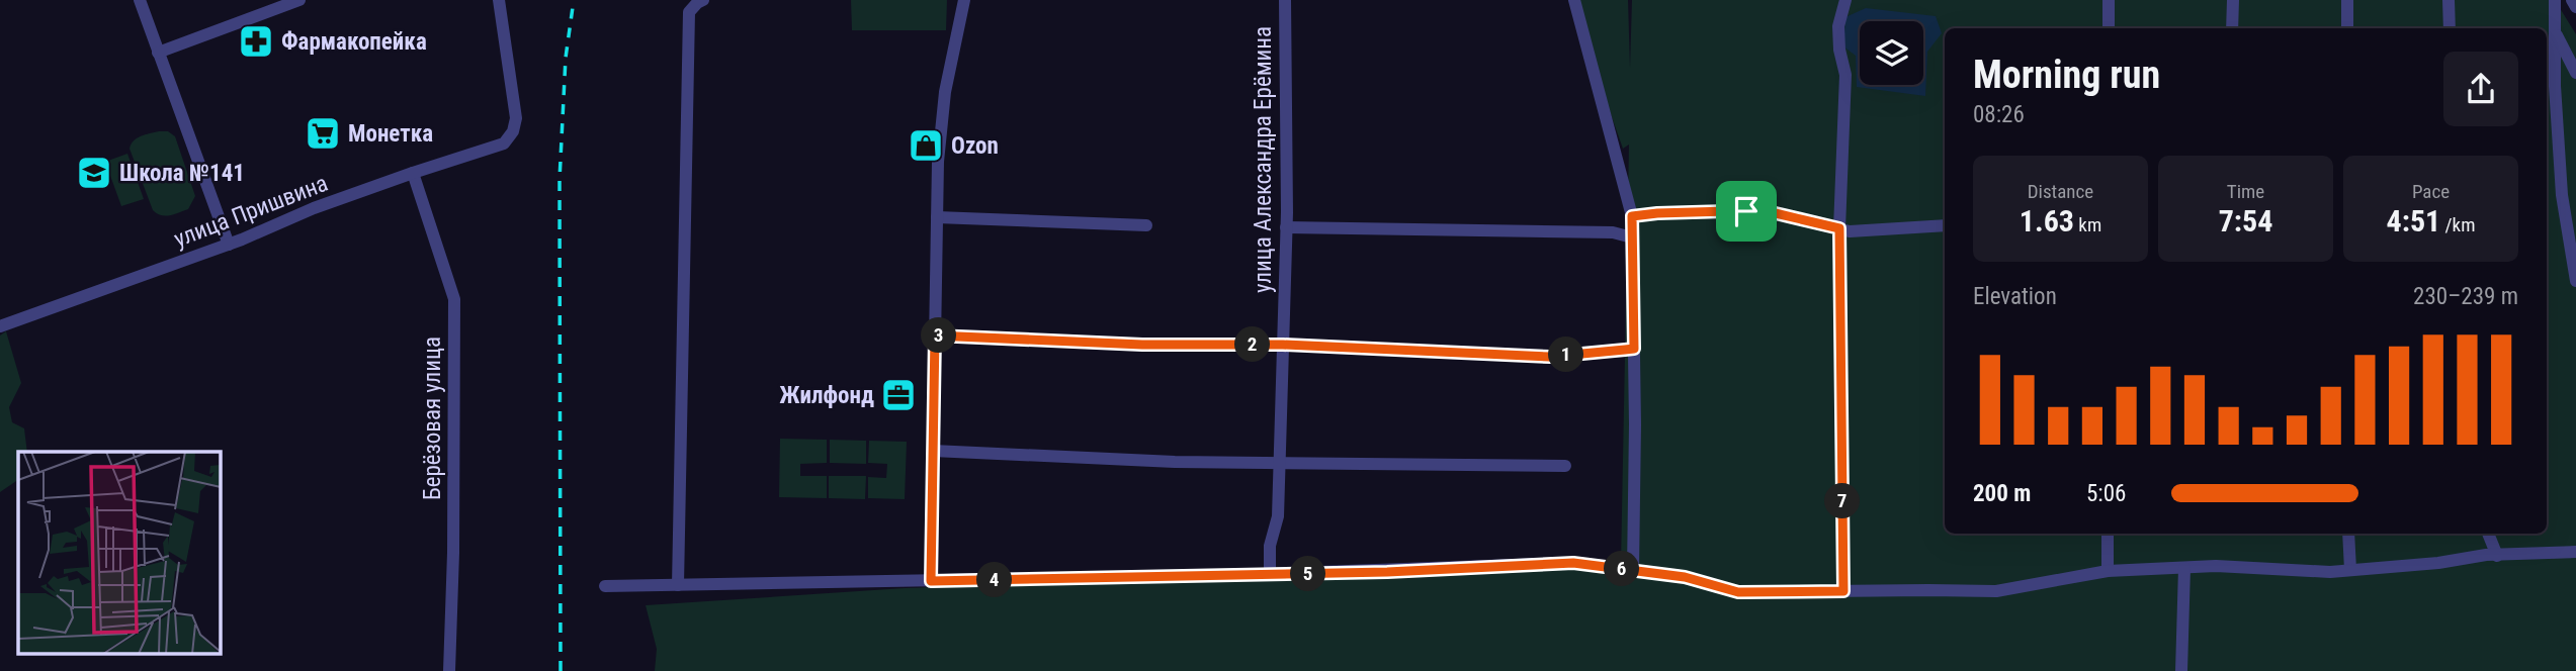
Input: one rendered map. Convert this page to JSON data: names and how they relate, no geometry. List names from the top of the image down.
{
  "streets": {
    "street": ["улица Александра Ерёмина", "улица Пришвина", "Берёзовая улица"]
  },
  "crossings": [
    ["улица Пришвина", "Берёзовая улица"]
  ],
  "places": {
    "pharmacy": ["Фармакопейка"],
    "supermarket": ["Монетка"],
    "shop": ["Ozon"],
    "school or university": ["Школа №141"],
    "office": ["Жилфонд"]
  },
  "page": {
    "heading": ["Morning run", "08:26"],
    "stats": [
      ["Distance", "1.63 km"],
      ["Time", "7:54"],
      ["Pace", "4:51 /km"]
    ],
    "chart": ["Elevation", "230–239 m"],
    "pins": [
      "3",
      "2",
      "1",
      "7",
      "6",
      "5",
      "4"
    ],
    "list": [
      {
        "name": "200 m",
        "note": "5:06"
      }
    ]
  }
}
